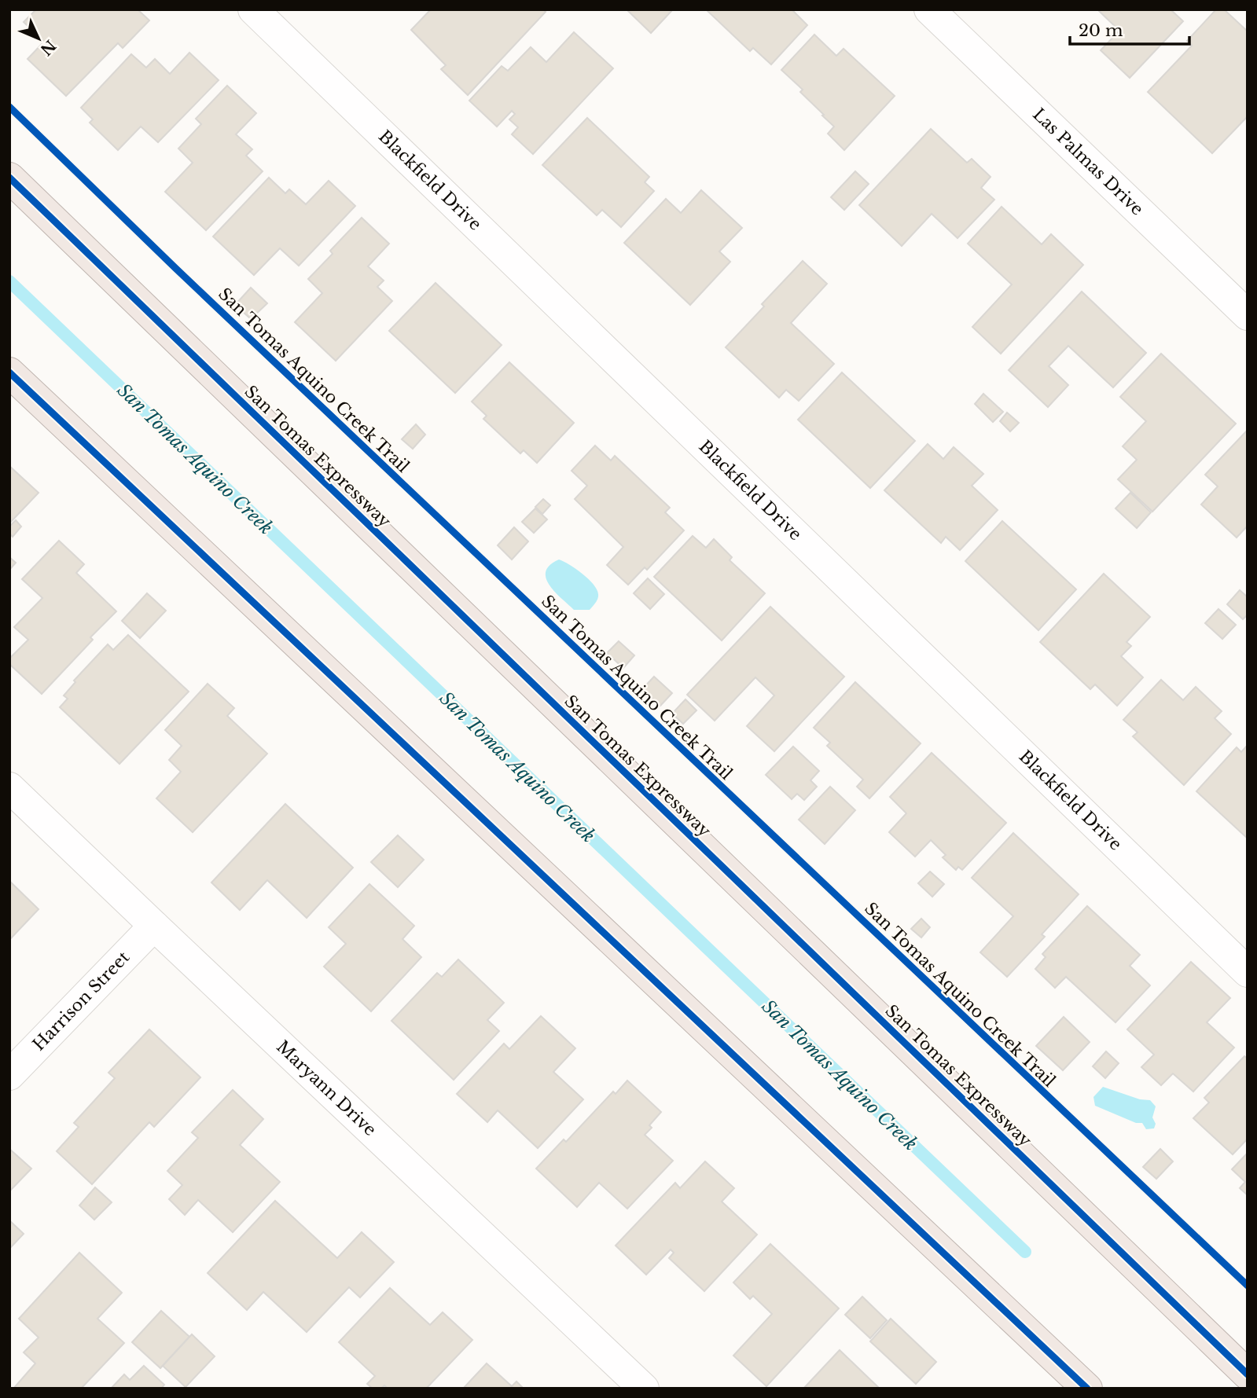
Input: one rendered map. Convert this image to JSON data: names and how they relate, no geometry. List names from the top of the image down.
{
  "streets": {
    "highway": ["San Tomas Expressway"],
    "street": [
      "Las Palmas Drive",
      "Blackfield Drive",
      "Harrison Street",
      "Maryann Drive"
    ],
    "cycle path": ["San Tomas Aquino Creek Trail"]
  },
  "crossings": [
    ["Harrison Street", "Maryann Drive"]
  ],
  "water": ["San Tomas Aquino Creek"],
  "scale_bar": "20 m",
  "north": "bottom right"
}
